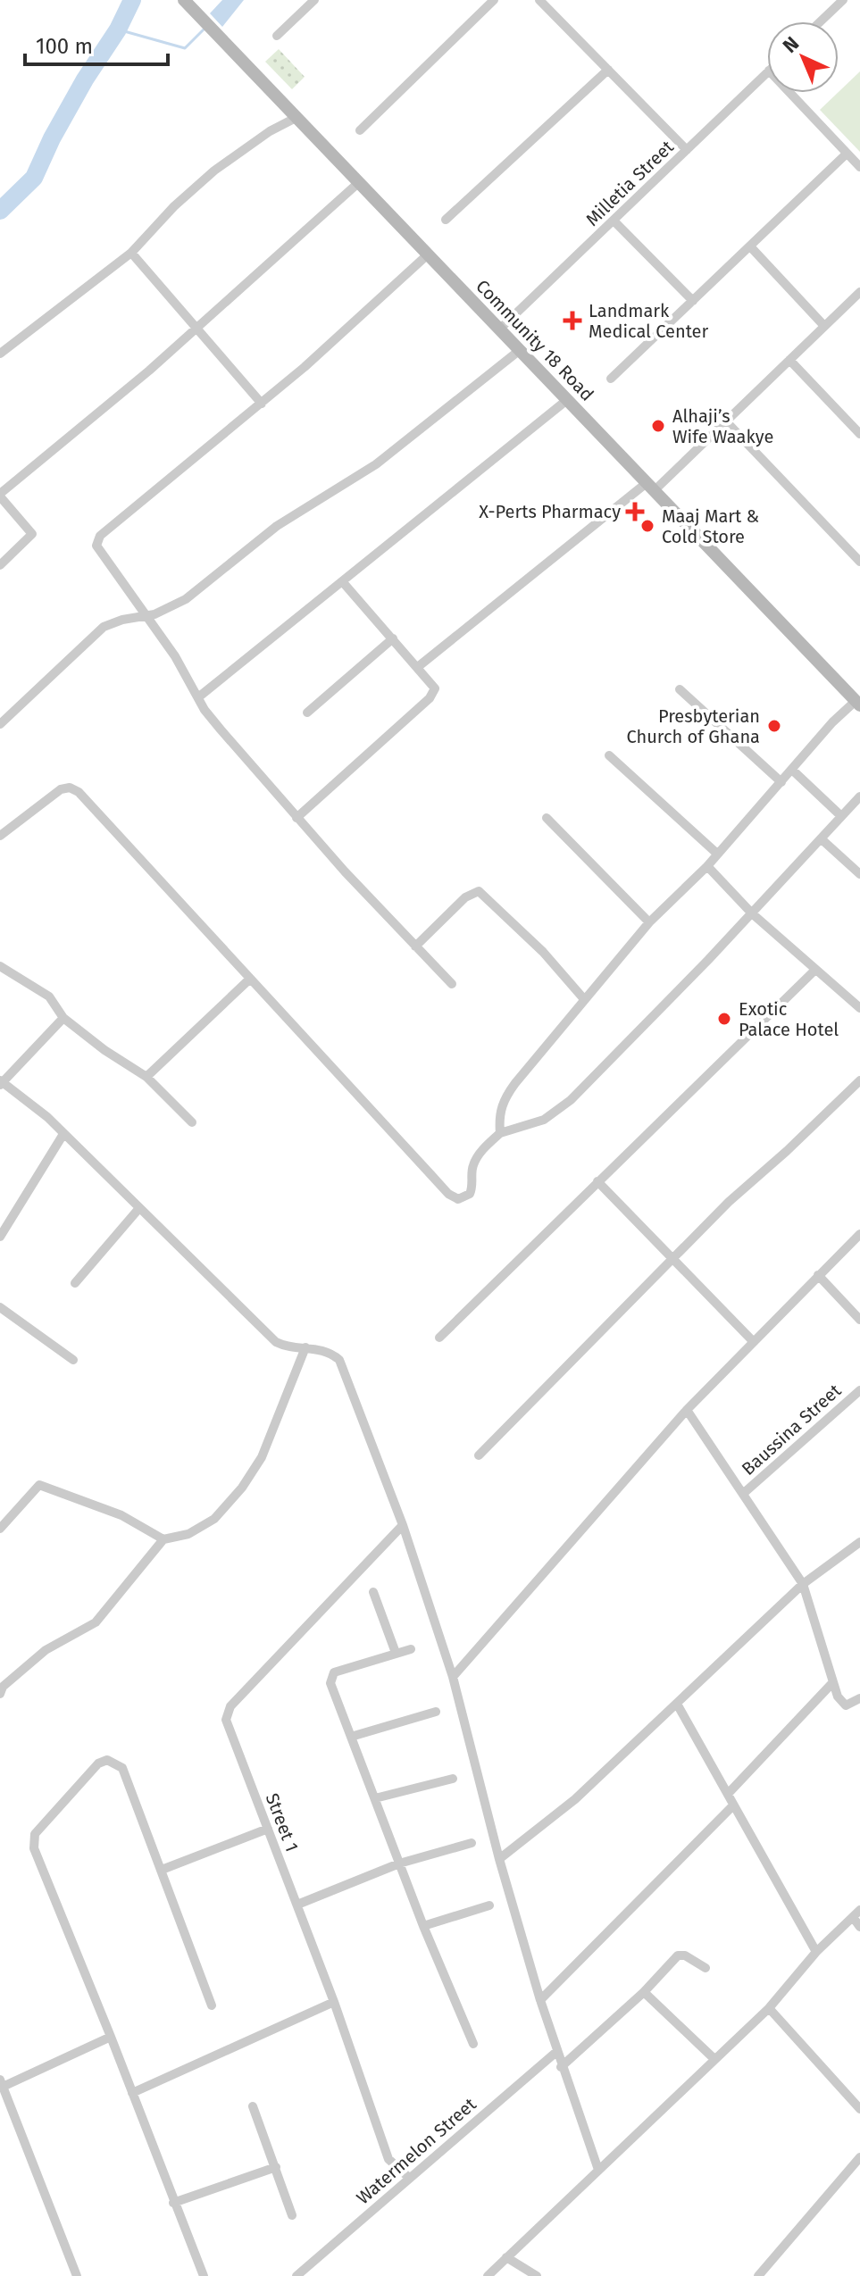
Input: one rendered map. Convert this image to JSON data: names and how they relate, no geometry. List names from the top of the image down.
{
  "streets": {
    "main road": ["Community 18 Road"],
    "street": [
      "Milletia Street",
      "Baussina Street",
      "Street 1",
      "Watermelon Street"
    ]
  },
  "crossings": [
    ["Milletia Street", "Community 18 Road"],
    ["Street 1", "Watermelon Street"]
  ],
  "places": {
    "health": ["Landmark Medical Center", "X-Perts Pharmacy"],
    "other": [
      "Alhaji’s Wife Waakye",
      "Maaj Mart & Cold Store",
      "Presbyterian Church of Ghana",
      "Exotic Palace Hotel"
    ]
  },
  "scale_bar": "100 m",
  "north": "top left"
}
